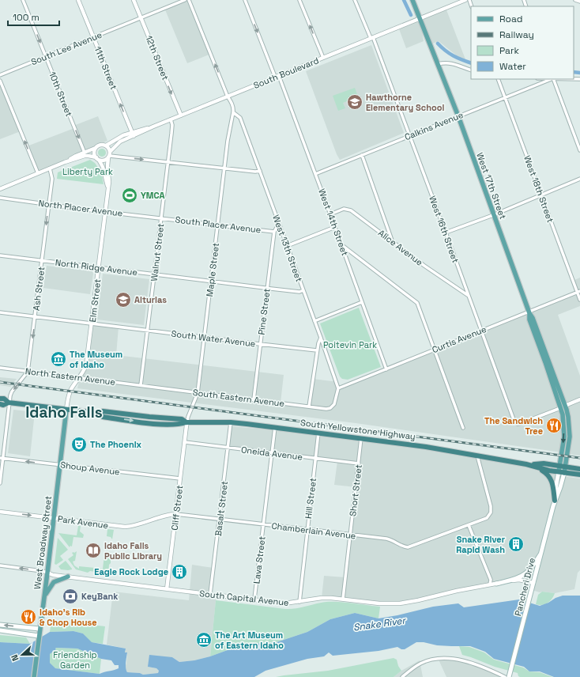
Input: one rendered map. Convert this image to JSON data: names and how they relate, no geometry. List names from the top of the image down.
{
  "streets": {
    "highway": ["South Yellowstone Highway"],
    "main road": ["West 17th Street", "West Broadway Street", "Pancheri Drive"],
    "street": [
      "South Lee Avenue",
      "12th Street",
      "11th Street",
      "South Boulevard",
      "10th Street",
      "Calkins Avenue",
      "West 18th Street",
      "North Placer Avenue",
      "West 14th Street",
      "South Placer Avenue",
      "West 16th Street",
      "Alice Avenue",
      "West 13th Street",
      "Walnut Street",
      "North Ridge Avenue",
      "Maple Street",
      "Ash Street",
      "Elm Street",
      "Pine Street",
      "South Water Avenue",
      "Curtis Avenue",
      "North Eastern Avenue",
      "South Eastern Avenue",
      "Oneida Avenue",
      "Shoup Avenue",
      "Short Street",
      "Hill Street",
      "Cliff Street",
      "Basalt Street",
      "Park Avenue",
      "Chamberlain Avenue",
      "Lava Street",
      "South Capital Avenue"
    ]
  },
  "crossings": [
    ["South Lee Avenue", "12th Street"],
    ["South Lee Avenue", "11th Street"],
    ["South Lee Avenue", "10th Street"],
    ["12th Street", "South Boulevard"],
    ["11th Street", "South Boulevard"],
    ["South Boulevard", "West 17th Street"],
    ["South Boulevard", "West 14th Street"],
    ["South Boulevard", "West 16th Street"],
    ["South Boulevard", "West 13th Street"],
    ["South Boulevard", "Walnut Street"],
    ["South Boulevard", "Elm Street"],
    ["Calkins Avenue", "West 17th Street"],
    ["Calkins Avenue", "West 18th Street"],
    ["Calkins Avenue", "West 14th Street"],
    ["Calkins Avenue", "West 16th Street"],
    ["West 17th Street", "West 16th Street"],
    ["West 17th Street", "Curtis Avenue"],
    ["West 17th Street", "South Yellowstone Highway"],
    ["West 17th Street", "Pancheri Drive"],
    ["West 18th Street", "Curtis Avenue"],
    ["North Placer Avenue", "South Placer Avenue"],
    ["North Placer Avenue", "Walnut Street"],
    ["North Placer Avenue", "Ash Street"],
    ["North Placer Avenue", "Elm Street"],
    ["West 14th Street", "Alice Avenue"],
    ["West 14th Street", "Curtis Avenue"],
    ["South Placer Avenue", "Walnut Street"],
    ["South Placer Avenue", "Maple Street"],
    ["South Placer Avenue", "Pine Street"],
    ["West 16th Street", "Alice Avenue"],
    ["West 16th Street", "Curtis Avenue"],
    ["West 13th Street", "North Ridge Avenue"],
    ["West 13th Street", "Maple Street"],
    ["West 13th Street", "Pine Street"],
    ["West 13th Street", "Curtis Avenue"],
    ["West 13th Street", "South Eastern Avenue"],
    ["Walnut Street", "North Ridge Avenue"],
    ["Walnut Street", "South Water Avenue"],
    ["Walnut Street", "North Eastern Avenue"],
    ["Walnut Street", "South Eastern Avenue"],
    ["North Ridge Avenue", "Maple Street"],
    ["North Ridge Avenue", "Ash Street"],
    ["North Ridge Avenue", "Elm Street"],
    ["North Ridge Avenue", "Pine Street"],
    ["Maple Street", "South Water Avenue"],
    ["Maple Street", "South Eastern Avenue"],
    ["Maple Street", "South Yellowstone Highway"],
    ["Maple Street", "Cliff Street"],
    ["Ash Street", "South Water Avenue"],
    ["Ash Street", "North Eastern Avenue"],
    ["Elm Street", "South Water Avenue"],
    ["Elm Street", "North Eastern Avenue"],
    ["Elm Street", "South Yellowstone Highway"],
    ["Elm Street", "West Broadway Street"],
    ["Pine Street", "South Water Avenue"],
    ["Pine Street", "South Eastern Avenue"],
    ["Curtis Avenue", "South Eastern Avenue"],
    ["North Eastern Avenue", "South Eastern Avenue"],
    ["South Yellowstone Highway", "Short Street"],
    ["South Yellowstone Highway", "Hill Street"],
    ["South Yellowstone Highway", "Cliff Street"],
    ["South Yellowstone Highway", "Basalt Street"],
    ["South Yellowstone Highway", "Chamberlain Avenue"],
    ["South Yellowstone Highway", "West Broadway Street"],
    ["South Yellowstone Highway", "Lava Street"],
    ["South Yellowstone Highway", "Pancheri Drive"],
    ["Oneida Avenue", "Short Street"],
    ["Oneida Avenue", "Hill Street"],
    ["Oneida Avenue", "Cliff Street"],
    ["Oneida Avenue", "Basalt Street"],
    ["Oneida Avenue", "Lava Street"],
    ["Shoup Avenue", "Cliff Street"],
    ["Shoup Avenue", "West Broadway Street"],
    ["Short Street", "Chamberlain Avenue"],
    ["Short Street", "South Capital Avenue"],
    ["Hill Street", "Chamberlain Avenue"],
    ["Hill Street", "South Capital Avenue"],
    ["Cliff Street", "Chamberlain Avenue"],
    ["Cliff Street", "South Capital Avenue"],
    ["Basalt Street", "Chamberlain Avenue"],
    ["Basalt Street", "South Capital Avenue"],
    ["Park Avenue", "Chamberlain Avenue"],
    ["Park Avenue", "West Broadway Street"],
    ["Chamberlain Avenue", "Lava Street"],
    ["West Broadway Street", "South Capital Avenue"],
    ["Lava Street", "South Capital Avenue"],
    ["Pancheri Drive", "South Capital Avenue"]
  ],
  "one_way": [
    "12th Street",
    "11th Street",
    "10th Street",
    "Ash Street",
    "Park Avenue"
  ],
  "districts": ["Idaho Falls"],
  "water": ["Snake River"],
  "parks": ["Liberty Park", "Poitevin Park", "Friendship Garden"],
  "places": {
    "school or university": ["Hawthorne Elementary School", "Alturias"],
    "sports": ["YMCA"],
    "museum": ["The Museum of Idaho", "The Art Museum of Eastern Idaho"],
    "restaurant": ["The Sandwich Tree", "Idaho's Rib & Chop House"],
    "theatre": ["The Phoenix"],
    "building": ["Snake River Rapid Wash", "Eagle Rock Lodge"],
    "library": ["Idaho Falls Public Library"],
    "bank": ["KeyBank"]
  },
  "legend": [
    "Road",
    "Railway",
    "Park",
    "Water"
  ],
  "scale_bar": "100 m",
  "north": "left"
}
